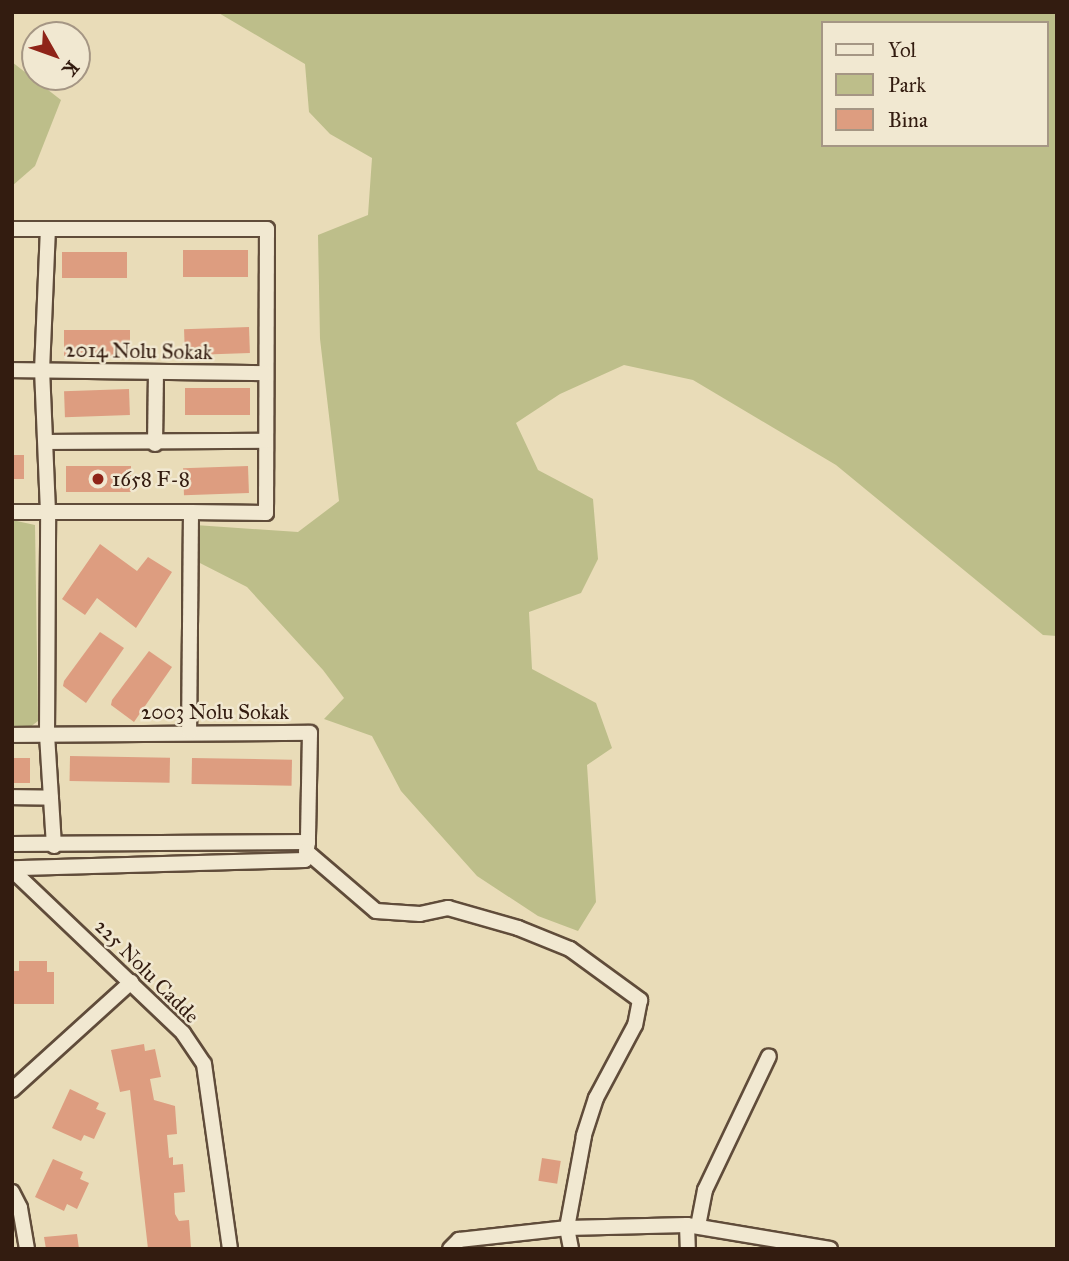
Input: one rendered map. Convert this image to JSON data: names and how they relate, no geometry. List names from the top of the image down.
{
  "streets": {
    "street": ["2014 Nolu Sokak", "2003 Nolu Sokak", "225 Nolu Cadde"]
  },
  "places": ["1658 F-8"],
  "legend": ["Yol", "Park", "Bina"],
  "north": "bottom right"
}
